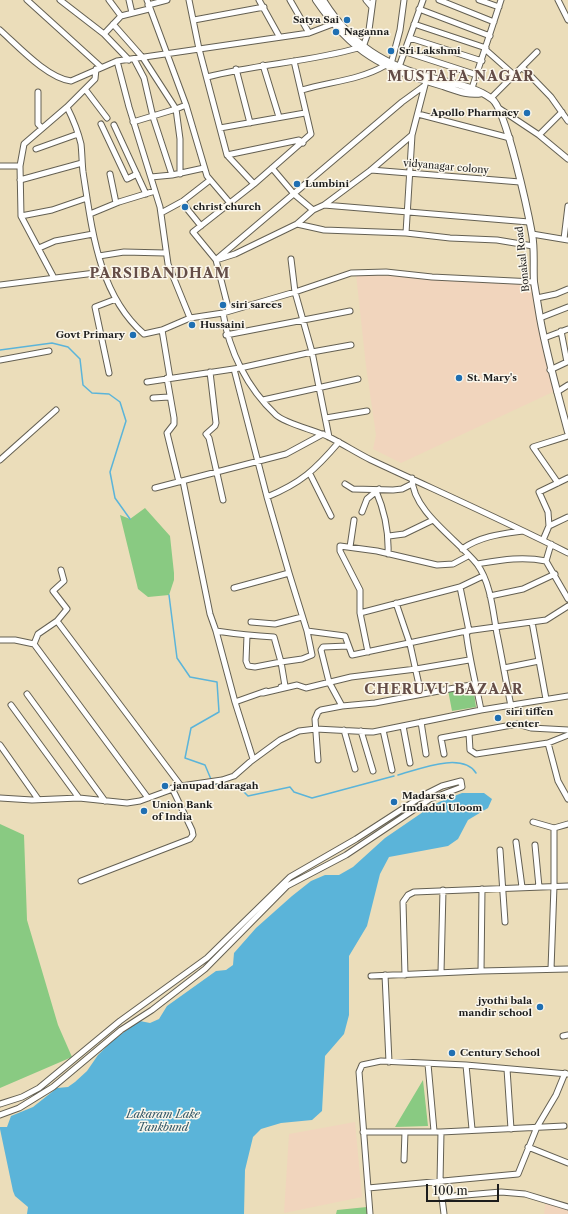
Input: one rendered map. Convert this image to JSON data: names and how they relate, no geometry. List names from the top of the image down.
{
  "streets": {
    "main road": ["Bonakal Road"],
    "street": ["vidyanagar colony"]
  },
  "crossings": [
    ["vidyanagar colony", "Bonakal Road"]
  ],
  "districts": ["MUSTAFA NAGAR", "PARSIBANDHAM", "CHERUVU BAZAAR"],
  "water": ["Lakaram Lake Tankbund"],
  "places": [
    "Satya Sai",
    "Naganna",
    "Sri Lakshmi",
    "Apollo Pharmacy",
    "Lumbini",
    "christ church",
    "siri sarees",
    "Hussaini",
    "Govt Primary",
    "St. Mary's",
    "siri tiffen center",
    "janupad daragah",
    "Madarsa e Imdadul Uloom",
    "Union Bank of India",
    "jyothi bala mandir school",
    "Century School"
  ],
  "scale_bar": "100 m"
}
